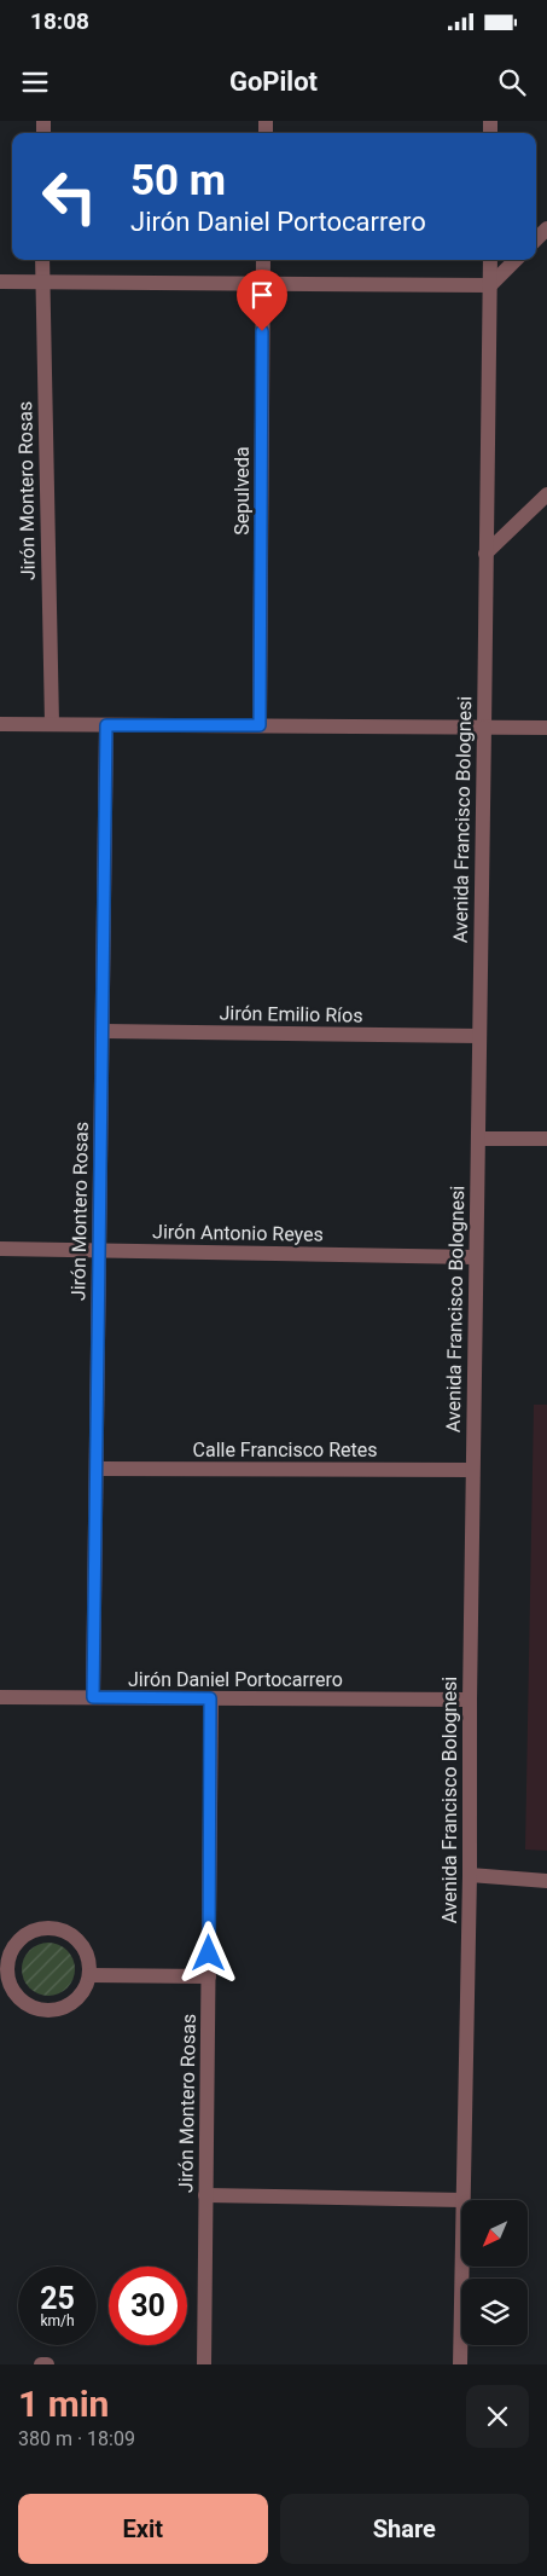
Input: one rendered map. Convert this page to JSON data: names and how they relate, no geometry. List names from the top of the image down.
{
  "streets": {
    "street": [
      "Jirón Montero Rosas",
      "Sepulveda",
      "Avenida Francisco Bolognesi",
      "Jirón Emilio Ríos",
      "Jirón Antonio Reyes",
      "Calle Francisco Retes",
      "Jirón Daniel Portocarrero"
    ]
  },
  "crossings": [
    ["Jirón Montero Rosas", "Jirón Emilio Ríos"],
    ["Jirón Montero Rosas", "Jirón Antonio Reyes"],
    ["Jirón Montero Rosas", "Calle Francisco Retes"],
    ["Jirón Montero Rosas", "Jirón Daniel Portocarrero"],
    ["Avenida Francisco Bolognesi", "Jirón Emilio Ríos"],
    ["Avenida Francisco Bolognesi", "Jirón Antonio Reyes"],
    ["Avenida Francisco Bolognesi", "Calle Francisco Retes"],
    ["Avenida Francisco Bolognesi", "Jirón Daniel Portocarrero"]
  ],
  "north": "bottom left",
  "page": {
    "status": "18:08",
    "header": "GoPilot",
    "turn": ["50 m", "Jirón Daniel Portocarrero"],
    "speed": "25 km/h",
    "limit": "30",
    "heading": ["1 min", "380 m · 18:09"],
    "buttons": ["Exit", "Share"]
  }
}
